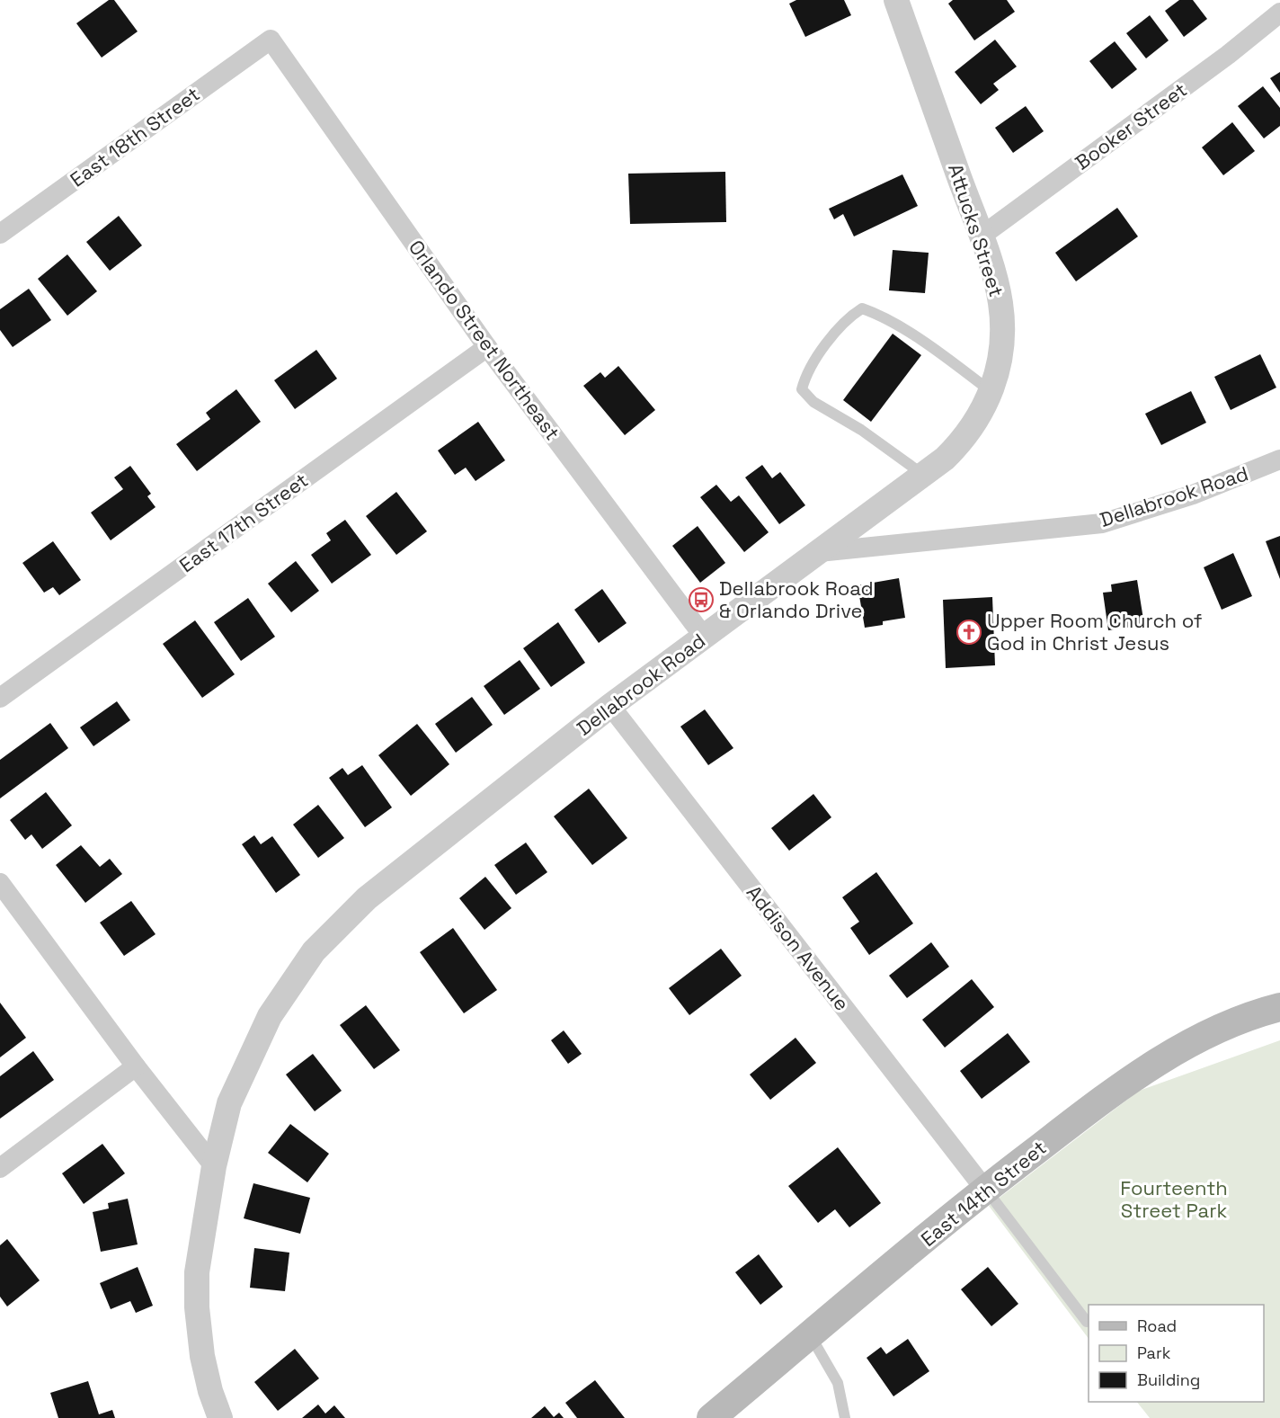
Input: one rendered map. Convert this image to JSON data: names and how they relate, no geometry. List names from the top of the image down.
{
  "streets": {
    "main road": ["East 14th Street"],
    "street": [
      "Booker Street",
      "East 18th Street",
      "Attucks Street",
      "Orlando Street Northeast",
      "Dellabrook Road",
      "East 17th Street",
      "Addison Avenue"
    ]
  },
  "crossings": [
    ["Booker Street", "Attucks Street"],
    ["East 18th Street", "Orlando Street Northeast"],
    ["Attucks Street", "Dellabrook Road"],
    ["Orlando Street Northeast", "Dellabrook Road"],
    ["Orlando Street Northeast", "East 17th Street"],
    ["Dellabrook Road", "Addison Avenue"],
    ["Addison Avenue", "East 14th Street"]
  ],
  "parks": ["Fourteenth Street Park"],
  "places": {
    "bus stop": ["Dellabrook Road & Orlando Drive"],
    "church": ["Upper Room Church of God in Christ Jesus"]
  },
  "legend": ["Road", "Park", "Building"]
}
